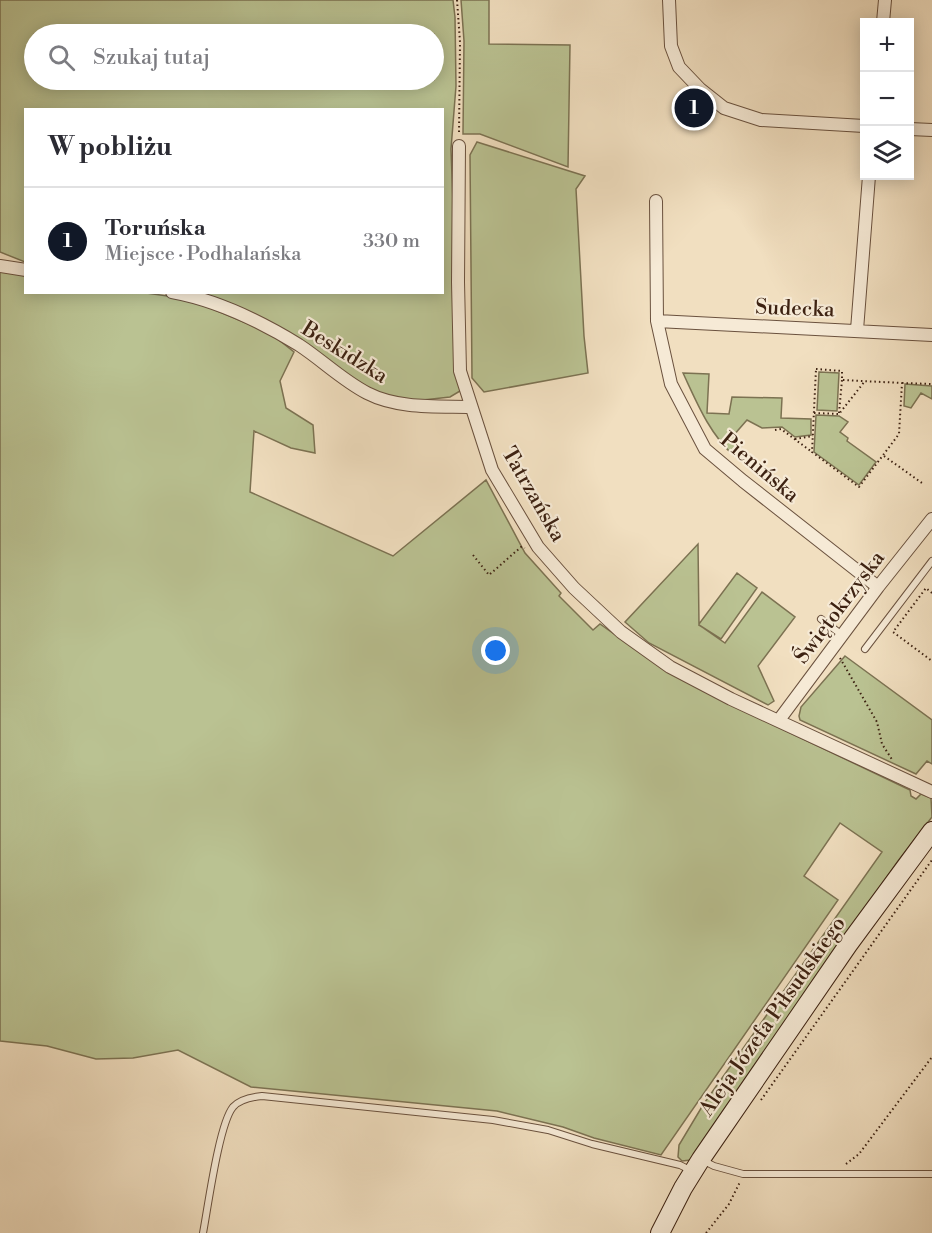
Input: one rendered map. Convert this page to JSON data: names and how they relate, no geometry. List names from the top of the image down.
{
  "streets": {
    "main road": ["Aleja Józefa Piłsudskiego"],
    "street": [
      "Sudecka",
      "Beskidzka",
      "Pienińska",
      "Tatrzańska",
      "Świętokrzyska"
    ]
  },
  "crossings": [
    ["Sudecka", "Pienińska"],
    ["Beskidzka", "Tatrzańska"],
    ["Pienińska", "Świętokrzyska"],
    ["Tatrzańska", "Świętokrzyska"]
  ],
  "page": {
    "map_buttons": ["+", "−"],
    "search": "Szukaj tutaj",
    "pins": "1",
    "heading": "W pobliżu",
    "list": [
      {
        "mark": "1",
        "name": "Toruńska",
        "note": "Miejsce · Podhalańska",
        "value": "330 m"
      }
    ]
  }
}
